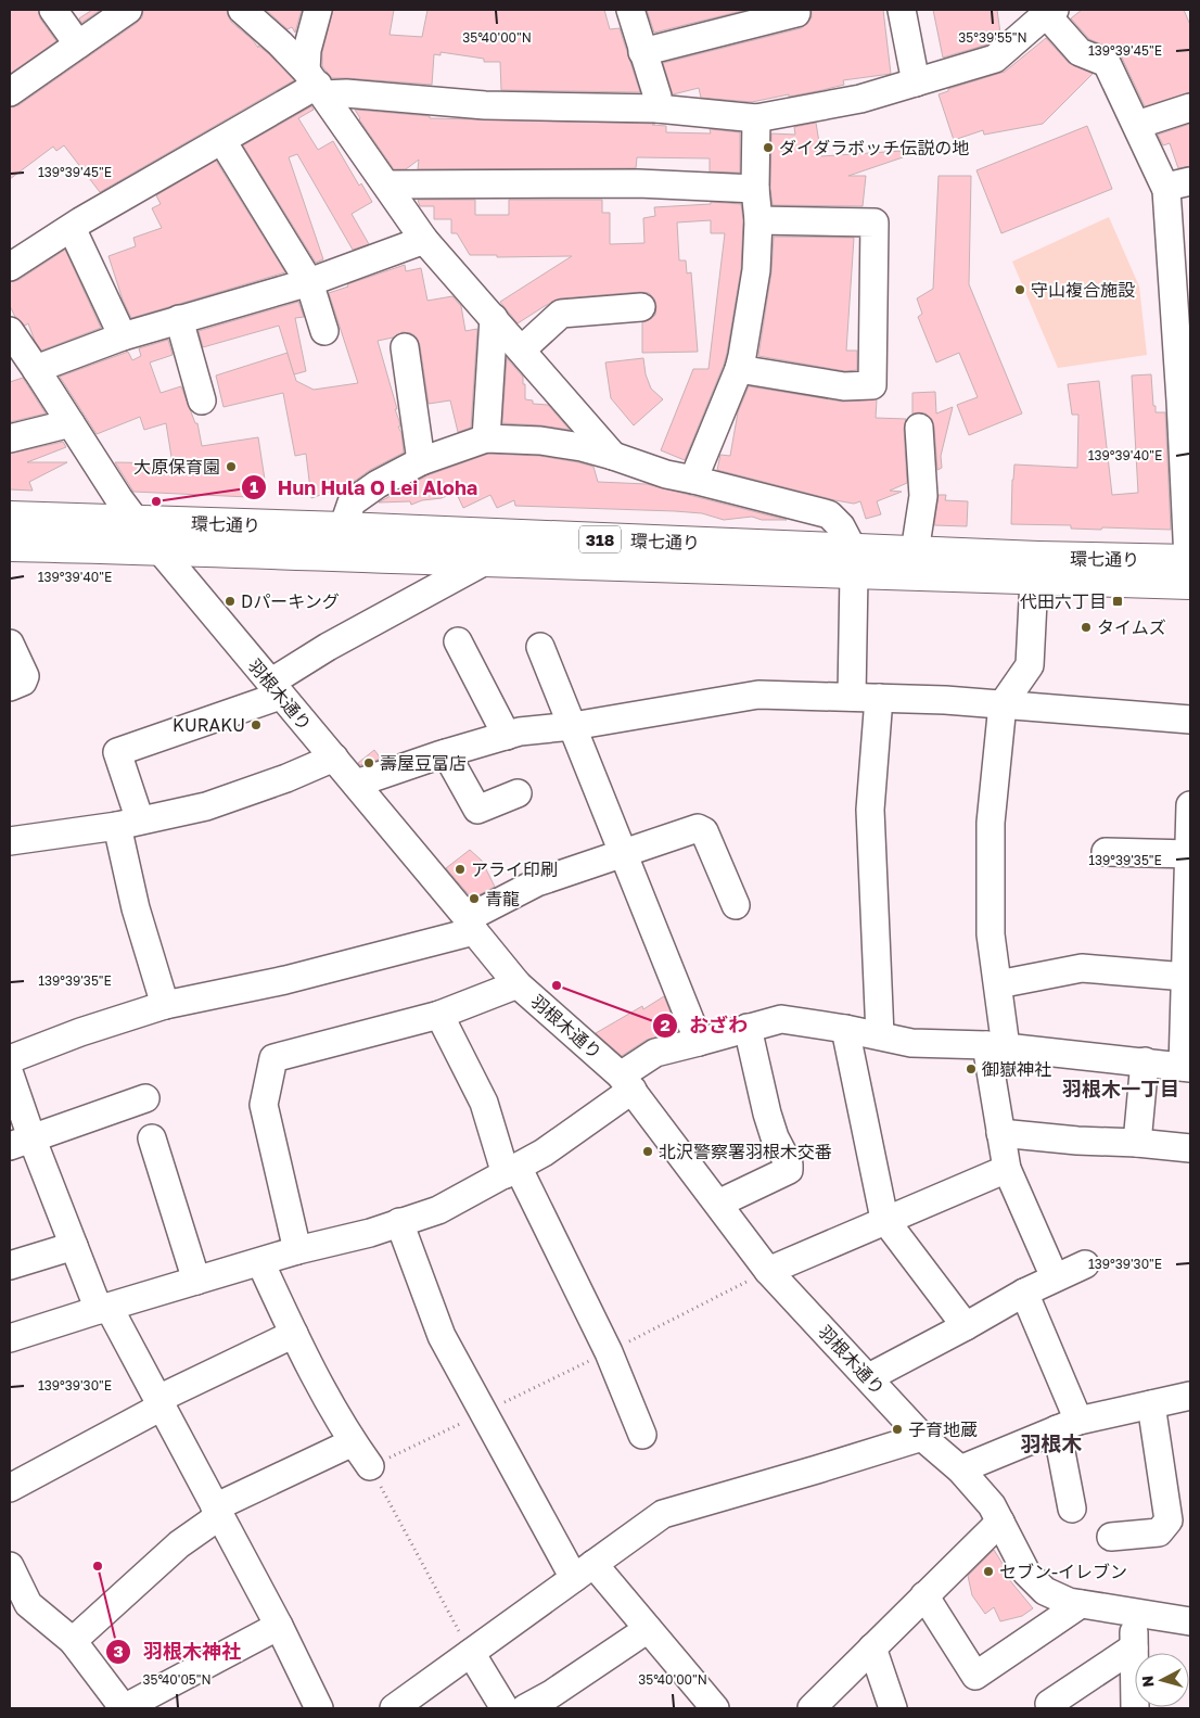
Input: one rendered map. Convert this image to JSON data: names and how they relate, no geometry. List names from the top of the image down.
{
  "streets": {
    "main road": ["環七通り", "318"],
    "street": ["羽根木通り"]
  },
  "crossings": [
    ["環七通り", "羽根木通り"]
  ],
  "districts": ["羽根木一丁目", "羽根木"],
  "places": {
    "other": [
      "ダイダラボッチ伝説の地",
      "守山複合施設",
      "大原保育園",
      "Hun Hula O Lei Aloha",
      "Dパーキング",
      "タイムズ",
      "KURAKU",
      "壽屋豆富店",
      "アライ印刷",
      "青龍",
      "おざわ",
      "御嶽神社",
      "北沢警察署羽根木交番",
      "子育地蔵",
      "羽根木神社",
      "セブン-イレブン"
    ],
    "transit": ["代田六丁目"]
  },
  "north": "left",
  "coordinates": [
    "35°40'00\"N",
    "35°39'55\"N",
    "139°39'45\"E",
    "139°39'40\"E",
    "139°39'35\"E",
    "139°39'30\"E",
    "35°40'05\"N"
  ]
}
